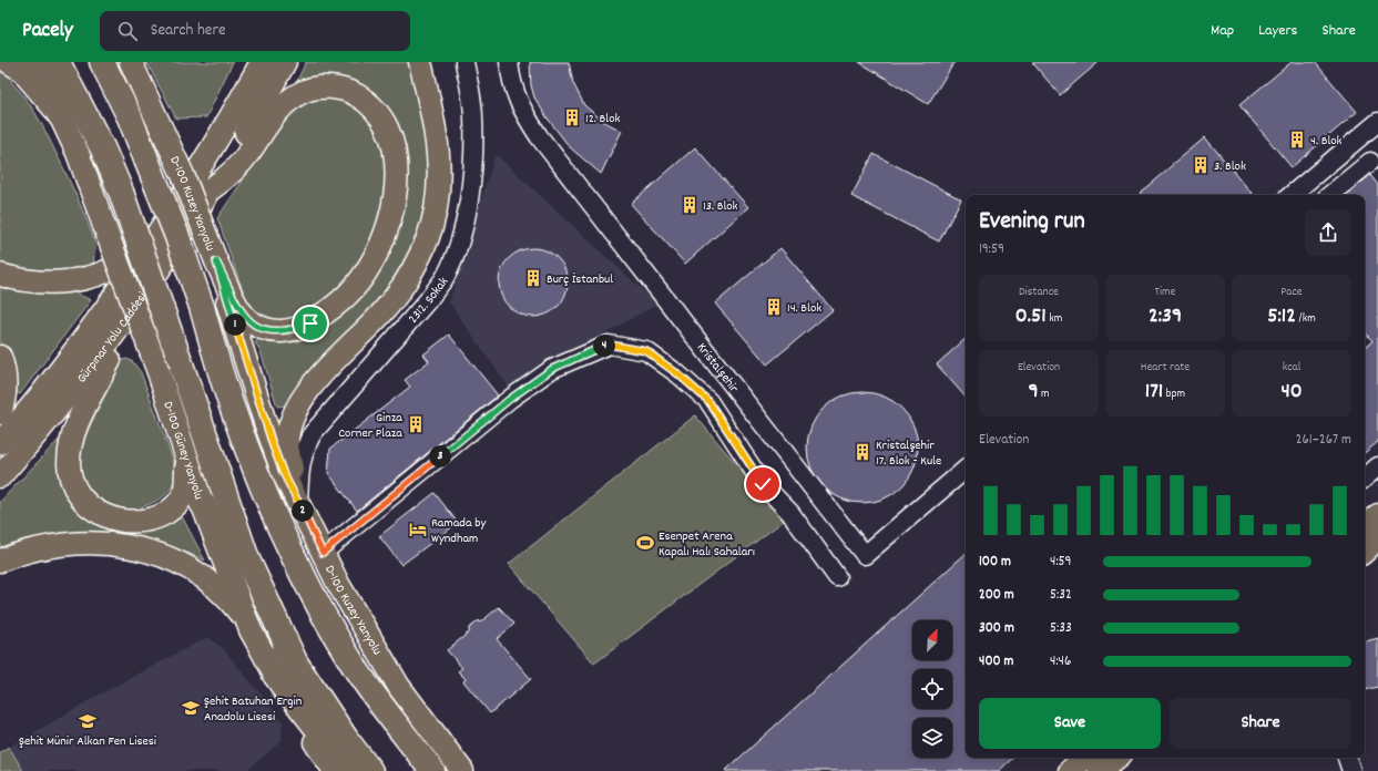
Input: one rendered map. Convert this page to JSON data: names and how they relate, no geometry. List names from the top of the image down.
{
  "streets": {
    "main road": ["D-100 Kuzey Yanyolu", "Gürpınar Yolu Caddesi", "D-100 Güney Yanyolu"],
    "street": ["2312. Sokak", "Kristalşehir"]
  },
  "crossings": [
    ["D-100 Kuzey Yanyolu", "2312. Sokak"]
  ],
  "places": {
    "building": [
      "12. Blok",
      "4. Blok",
      "3. Blok",
      "13. Blok",
      "Burç İstanbul",
      "14. Blok",
      "Ginza Corner Plaza",
      "Kristalşehir 17. Blok - Kule"
    ],
    "hotel": ["Ramada by Wyndham"],
    "sports": ["Esenpet Arena Kapalı Halı Sahaları"],
    "school or university": ["Şehit Batuhan Ergin Anadolu Lisesi", "Şehit Münir Alkan Fen Lisesi"]
  },
  "north": "top right",
  "page": {
    "header": "Pacely",
    "search": "Search here",
    "nav": ["Map", "Layers", "Share"],
    "heading": ["Evening run", "19:59"],
    "stats": [
      ["Distance", "0.51 km"],
      ["Time", "2:39"],
      ["Pace", "5:12 /km"],
      ["Elevation", "9 m"],
      ["Heart rate", "171 bpm"],
      ["kcal", "40"]
    ],
    "pins": [
      "1",
      "4",
      "3",
      "2"
    ],
    "chart": ["Elevation", "261–267 m"],
    "list": [
      {
        "name": "100 m",
        "note": "4:59"
      },
      {
        "name": "200 m",
        "note": "5:32"
      },
      {
        "name": "300 m",
        "note": "5:33"
      },
      {
        "name": "400 m",
        "note": "4:46"
      }
    ],
    "buttons": ["Save", "Share"]
  }
}
